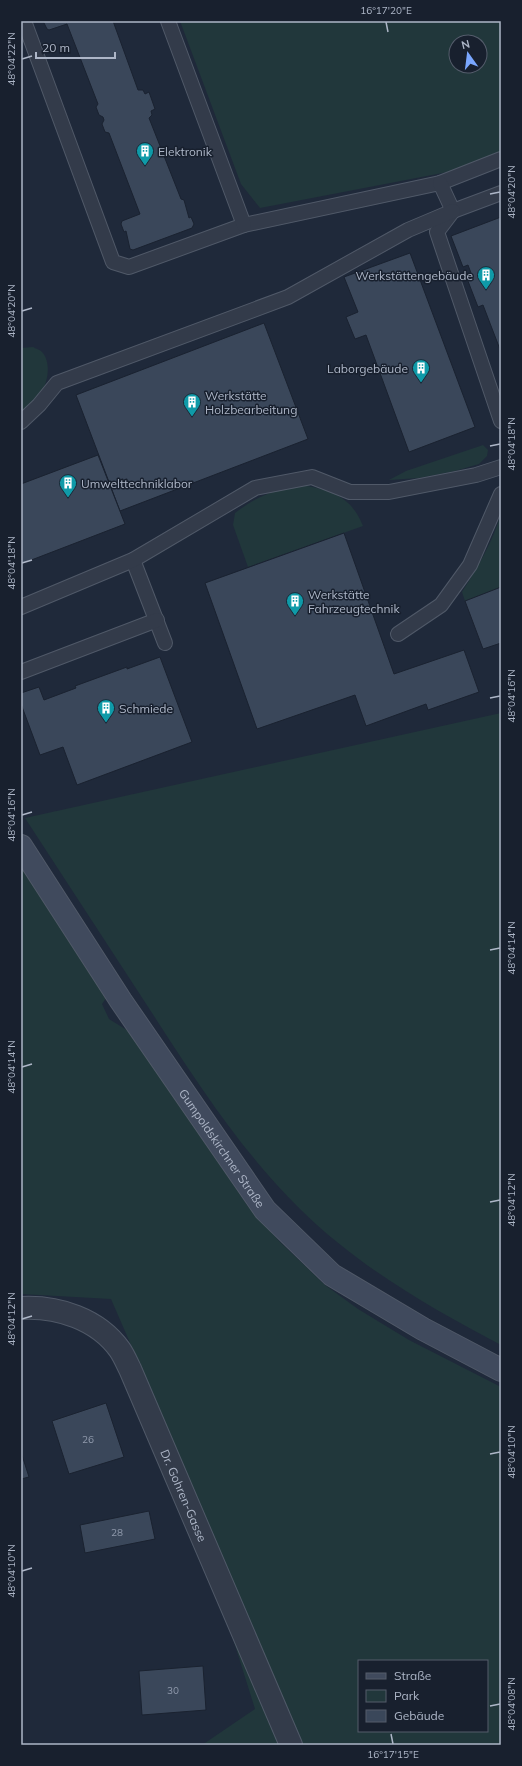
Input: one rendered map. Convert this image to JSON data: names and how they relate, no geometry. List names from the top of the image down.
{
  "streets": {
    "main road": ["Gumpoldskirchner Straße"],
    "street": ["Dr. Gohren-Gasse"]
  },
  "places": {
    "building": [
      "Elektronik",
      "Werkstättengebäude",
      "Laborgebäude",
      "Werkstätte Holzbearbeitung",
      "Umwelttechniklabor",
      "Werkstätte Fahrzeugtechnik",
      "Schmiede"
    ]
  },
  "house_numbers": ["26", "28", "30"],
  "legend": ["Straße", "Park", "Gebäude"],
  "scale_bar": "20 m",
  "north": "top",
  "coordinates": [
    "16°17'20\"E",
    "48°04'22\"N",
    "48°04'20\"N",
    "48°04'18\"N",
    "48°04'16\"N",
    "48°04'14\"N",
    "48°04'12\"N",
    "48°04'10\"N",
    "48°04'08\"N",
    "16°17'15\"E"
  ]
}
